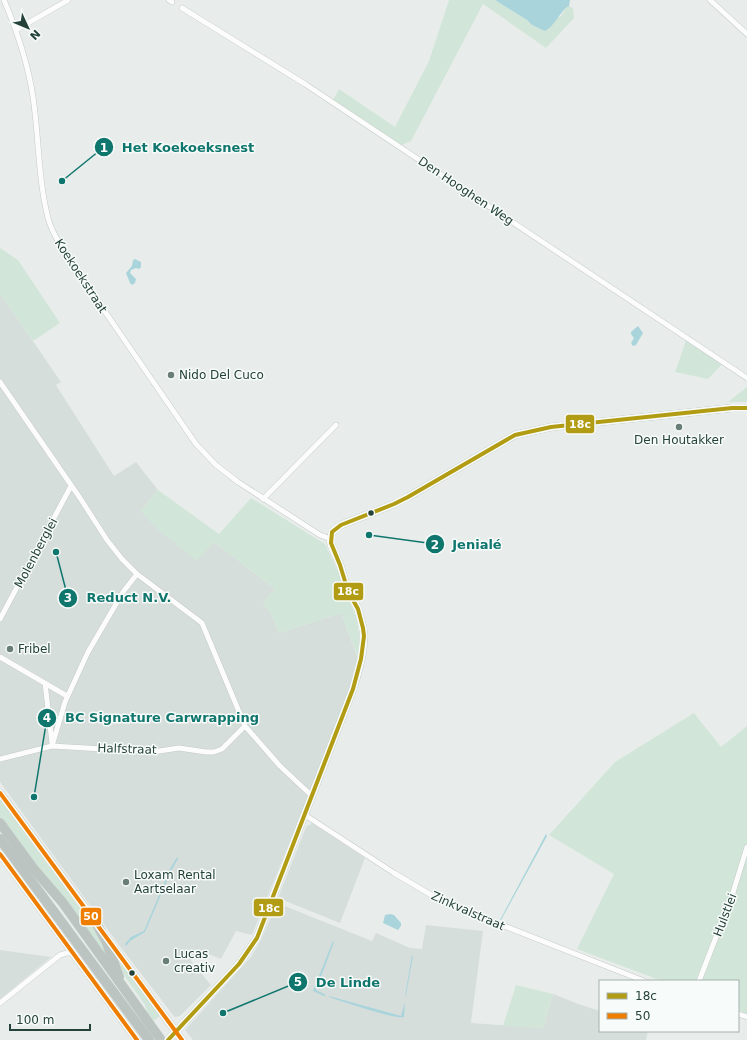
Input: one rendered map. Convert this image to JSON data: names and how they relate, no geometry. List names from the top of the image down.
{
  "streets": {
    "street": [
      "Den Hooghen Weg",
      "Koekoekstraat",
      "Molenberglei",
      "Halfstraat",
      "Zinkvalstraat",
      "Hulstlei"
    ]
  },
  "places": [
    "Het Koekoeksnest",
    "Nido Del Cuco",
    "Den Houtakker",
    "Jenialé",
    "Reduct N.V.",
    "Fribel",
    "BC Signature Carwrapping",
    "Loxam Rental Aartselaar",
    "Lucas creativ",
    "De Linde"
  ],
  "lines": ["transit line 18c", "transit line 50"],
  "legend": ["18c", "50"],
  "scale_bar": "100 m",
  "north": "bottom right"
}
